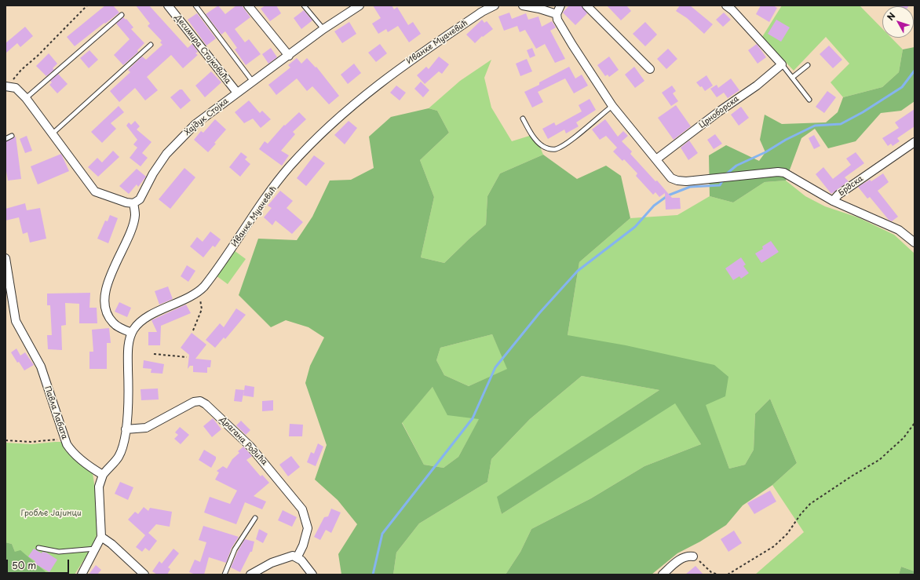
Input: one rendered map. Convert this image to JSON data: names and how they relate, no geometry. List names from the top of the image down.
{
  "streets": {
    "street": [
      "Иванке Муачевић",
      "Десимира Стојковића",
      "Црноборска",
      "Хајдук Стојка",
      "Брдска",
      "Павла Лабата",
      "Драгана Родића"
    ]
  },
  "crossings": [
    ["Иванке Муачевић", "Павла Лабата"],
    ["Иванке Муачевић", "Драгана Родића"],
    ["Десимира Стојковића", "Хајдук Стојка"]
  ],
  "parks": ["Гробље Јајинци"],
  "scale_bar": "50 m",
  "north": "top left"
}
